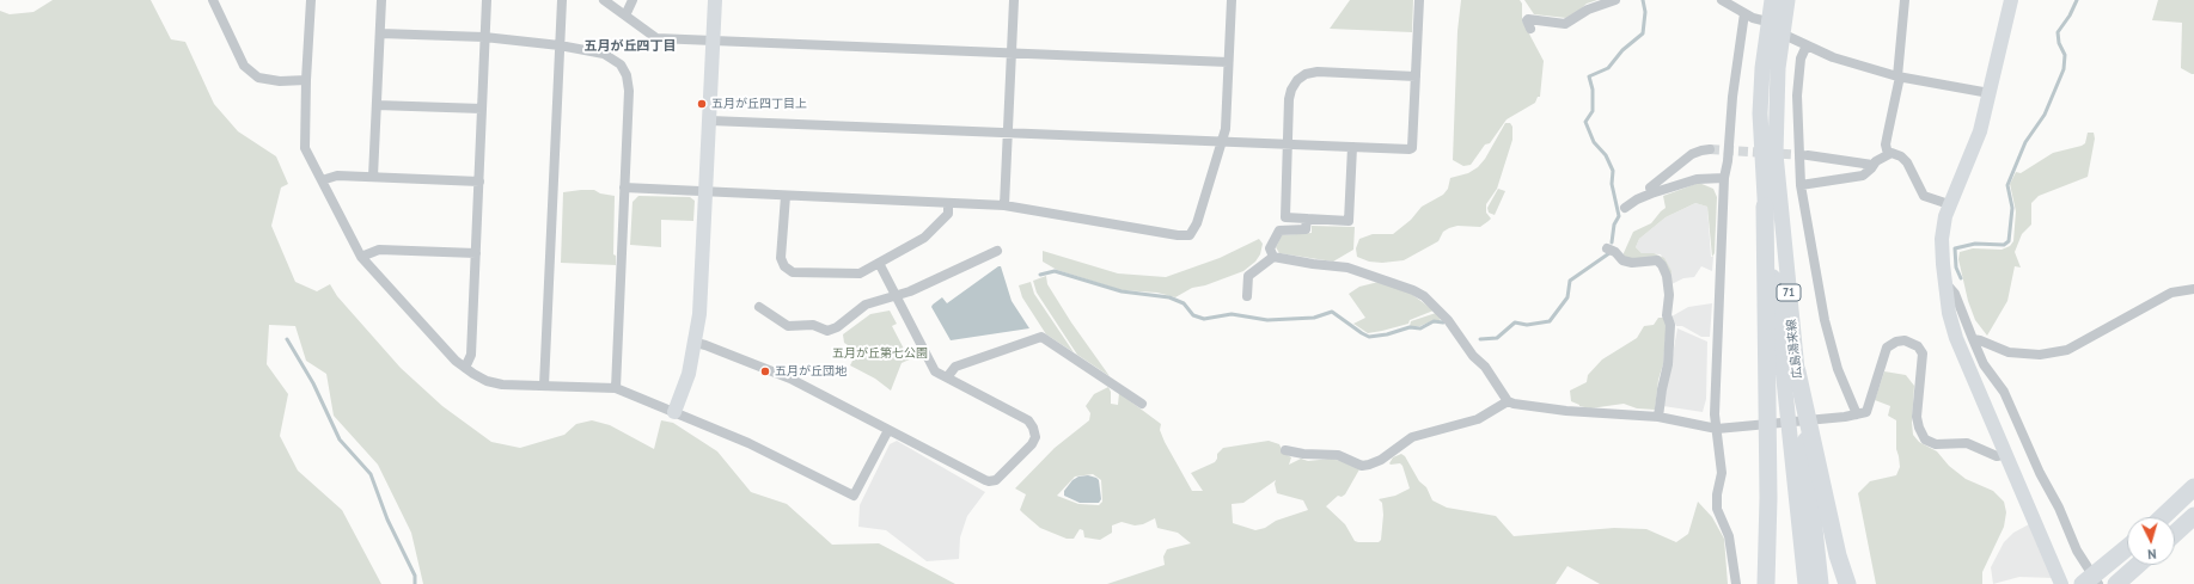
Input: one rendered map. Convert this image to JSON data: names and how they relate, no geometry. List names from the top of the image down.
{
  "streets": {
    "main road": ["71", "広島湯来線"]
  },
  "districts": ["五月が丘四丁目"],
  "parks": ["五月が丘第七公園"],
  "places": ["五月が丘四丁目上", "五月が丘団地"],
  "north": "bottom"
}
